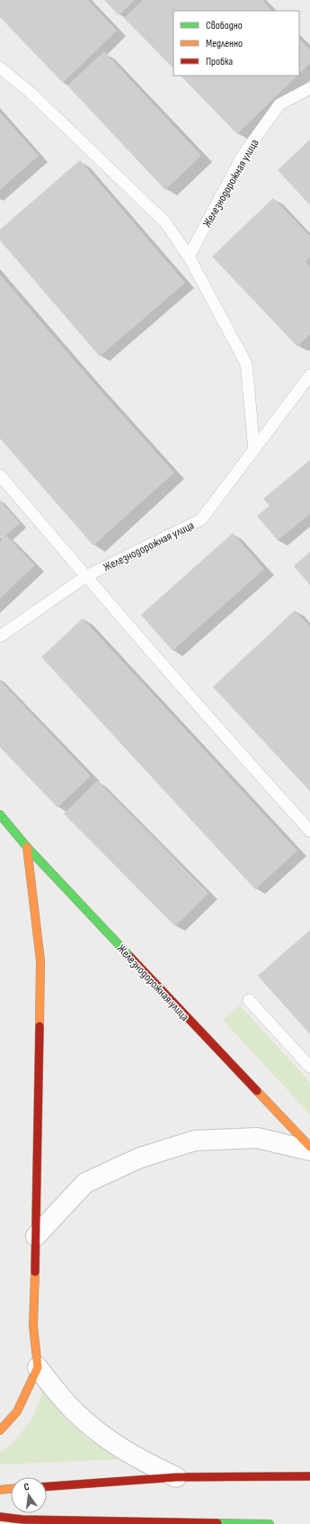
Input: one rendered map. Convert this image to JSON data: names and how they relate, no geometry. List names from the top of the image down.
{
  "streets": {
    "street": ["Железнодорожная улица"]
  },
  "legend": ["Свободно", "Медленно", "Пробка"],
  "north": "top"
}
